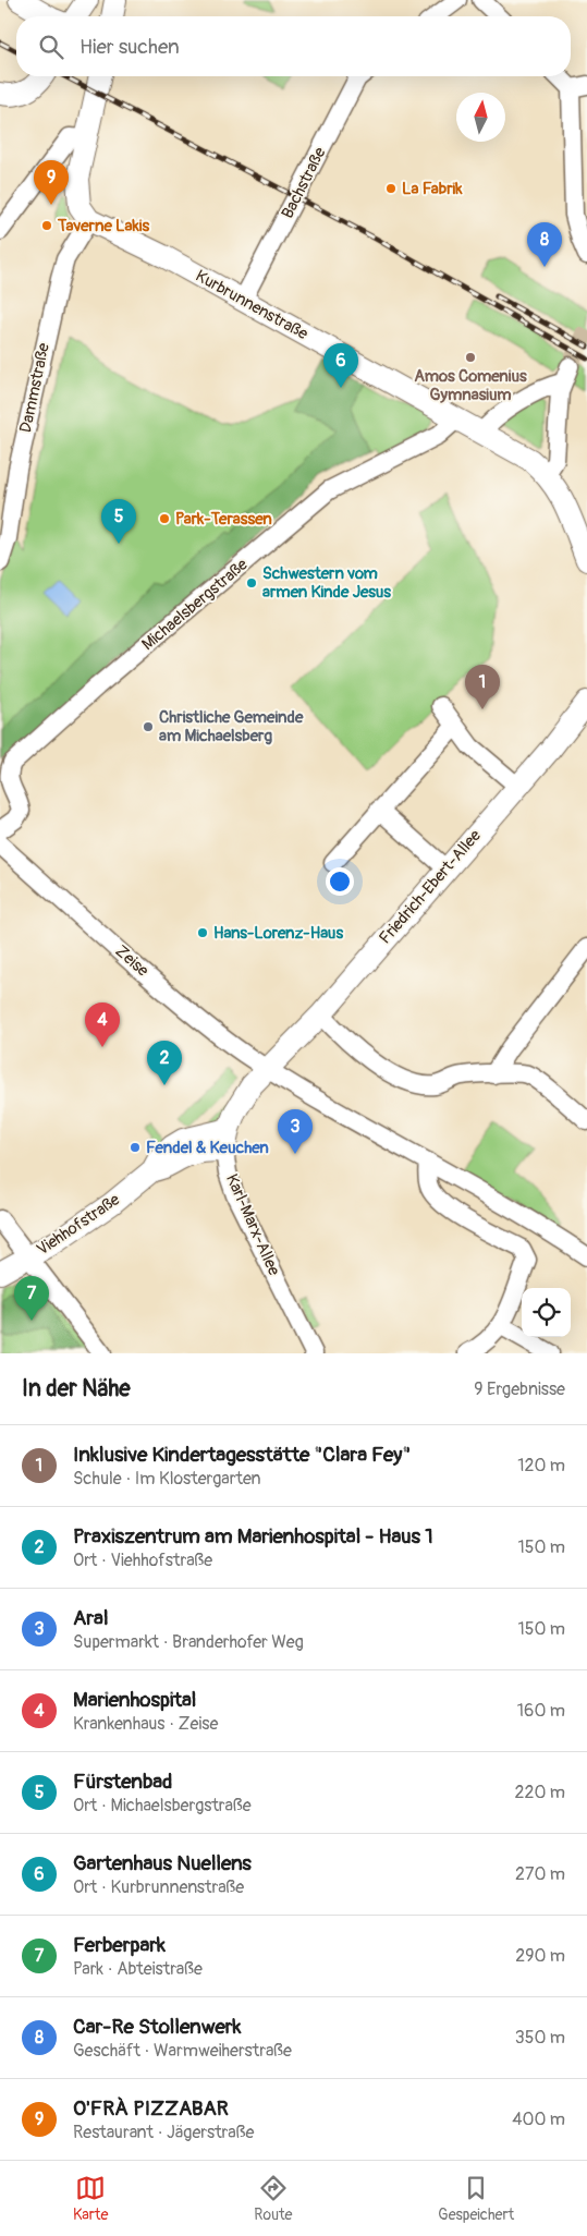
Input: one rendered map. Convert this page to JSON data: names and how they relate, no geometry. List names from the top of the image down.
{
  "streets": {
    "main road": [
      "Kurbrunnenstraße",
      "Friedrich-Ebert-Allee",
      "Viehhofstraße",
      "Karl-Marx-Allee"
    ],
    "street": [
      "Bachstraße",
      "Dammstraße",
      "Michaelsbergstraße",
      "Zeise"
    ]
  },
  "crossings": [
    ["Bachstraße", "Kurbrunnenstraße"],
    ["Kurbrunnenstraße", "Dammstraße"],
    ["Kurbrunnenstraße", "Michaelsbergstraße"],
    ["Friedrich-Ebert-Allee", "Zeise"],
    ["Friedrich-Ebert-Allee", "Karl-Marx-Allee"],
    ["Zeise", "Karl-Marx-Allee"],
    ["Viehhofstraße", "Karl-Marx-Allee"]
  ],
  "places": [
    "La Fabrik",
    "Taverne Lakis",
    "Amos Comenius Gymnasium",
    "Park-Terassen",
    "Schwestern vom armen Kinde Jesus",
    "Christliche Gemeinde am Michaelsberg",
    "Hans-Lorenz-Haus",
    "Fendel & Keuchen"
  ],
  "north": "top",
  "page": {
    "search": "Hier suchen",
    "pins": [
      "9",
      "8",
      "6",
      "5",
      "1",
      "4",
      "2",
      "3",
      "7"
    ],
    "heading": ["In der Nähe", "9 Ergebnisse"],
    "list": [
      {
        "mark": "1",
        "name": "Inklusive Kindertagesstätte \"Clara Fey\"",
        "note": "Schule · Im Klostergarten",
        "value": "120 m"
      },
      {
        "mark": "2",
        "name": "Praxiszentrum am Marienhospital - Haus 1",
        "note": "Ort · Viehhofstraße",
        "value": "150 m"
      },
      {
        "mark": "3",
        "name": "Aral",
        "note": "Supermarkt · Branderhofer Weg",
        "value": "150 m"
      },
      {
        "mark": "4",
        "name": "Marienhospital",
        "note": "Krankenhaus · Zeise",
        "value": "160 m"
      },
      {
        "mark": "5",
        "name": "Fürstenbad",
        "note": "Ort · Michaelsbergstraße",
        "value": "220 m"
      },
      {
        "mark": "6",
        "name": "Gartenhaus Nuellens",
        "note": "Ort · Kurbrunnenstraße",
        "value": "270 m"
      },
      {
        "mark": "7",
        "name": "Ferberpark",
        "note": "Park · Abteistraße",
        "value": "290 m"
      },
      {
        "mark": "8",
        "name": "Car-Re Stollenwerk",
        "note": "Geschäft · Warmweiherstraße",
        "value": "350 m"
      },
      {
        "mark": "9",
        "name": "O'FRÀ PIZZABAR",
        "note": "Restaurant · Jägerstraße",
        "value": "400 m"
      }
    ],
    "nav": ["Karte", "Route", "Gespeichert"]
  }
}
